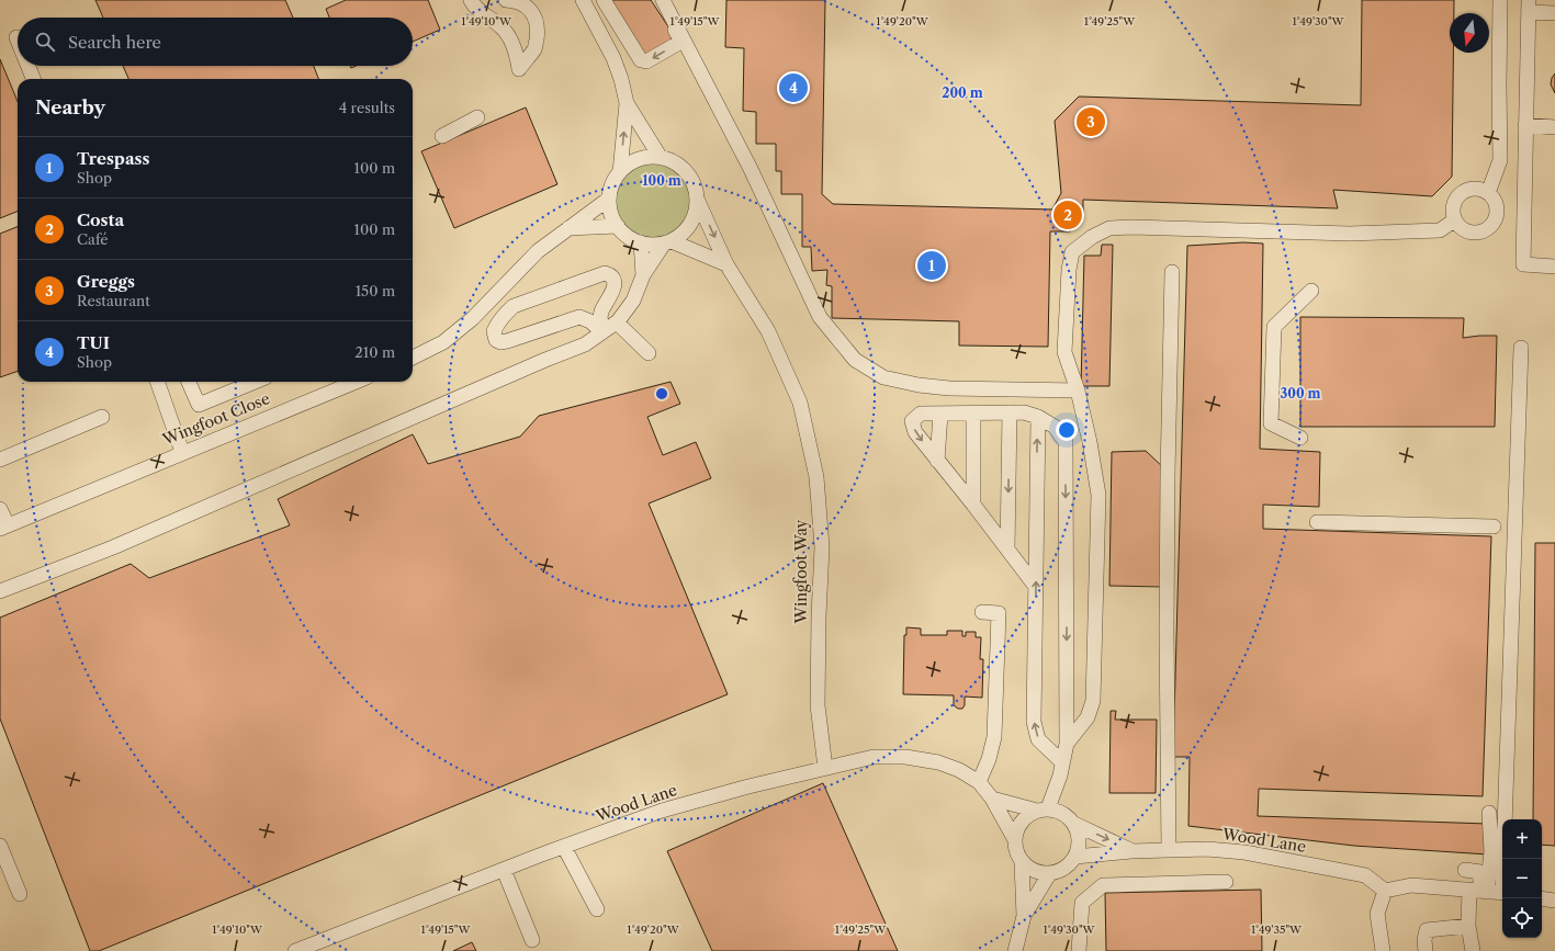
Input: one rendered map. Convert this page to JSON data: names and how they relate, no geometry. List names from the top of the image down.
{
  "streets": {
    "street": ["Wingfoot Close", "Wingfoot Way", "Wood Lane"]
  },
  "crossings": [
    ["Wingfoot Way", "Wood Lane"]
  ],
  "north": "bottom",
  "page": {
    "search": "Search here",
    "pins": [
      "4",
      "3",
      "2",
      "1"
    ],
    "heading": ["Nearby", "4 results"],
    "list": [
      {
        "mark": "1",
        "name": "Trespass",
        "note": "Shop",
        "value": "100 m"
      },
      {
        "mark": "2",
        "name": "Costa",
        "note": "Café",
        "value": "100 m"
      },
      {
        "mark": "3",
        "name": "Greggs",
        "note": "Restaurant",
        "value": "150 m"
      },
      {
        "mark": "4",
        "name": "TUI",
        "note": "Shop",
        "value": "210 m"
      }
    ],
    "map_buttons": ["+", "−"]
  },
  "coordinates": [
    "1°49'10\"W",
    "1°49'15\"W",
    "1°49'20\"W",
    "1°49'25\"W",
    "1°49'30\"W",
    "1°49'35\"W"
  ],
  "rings": ["200 m", "100 m", "300 m"]
}
